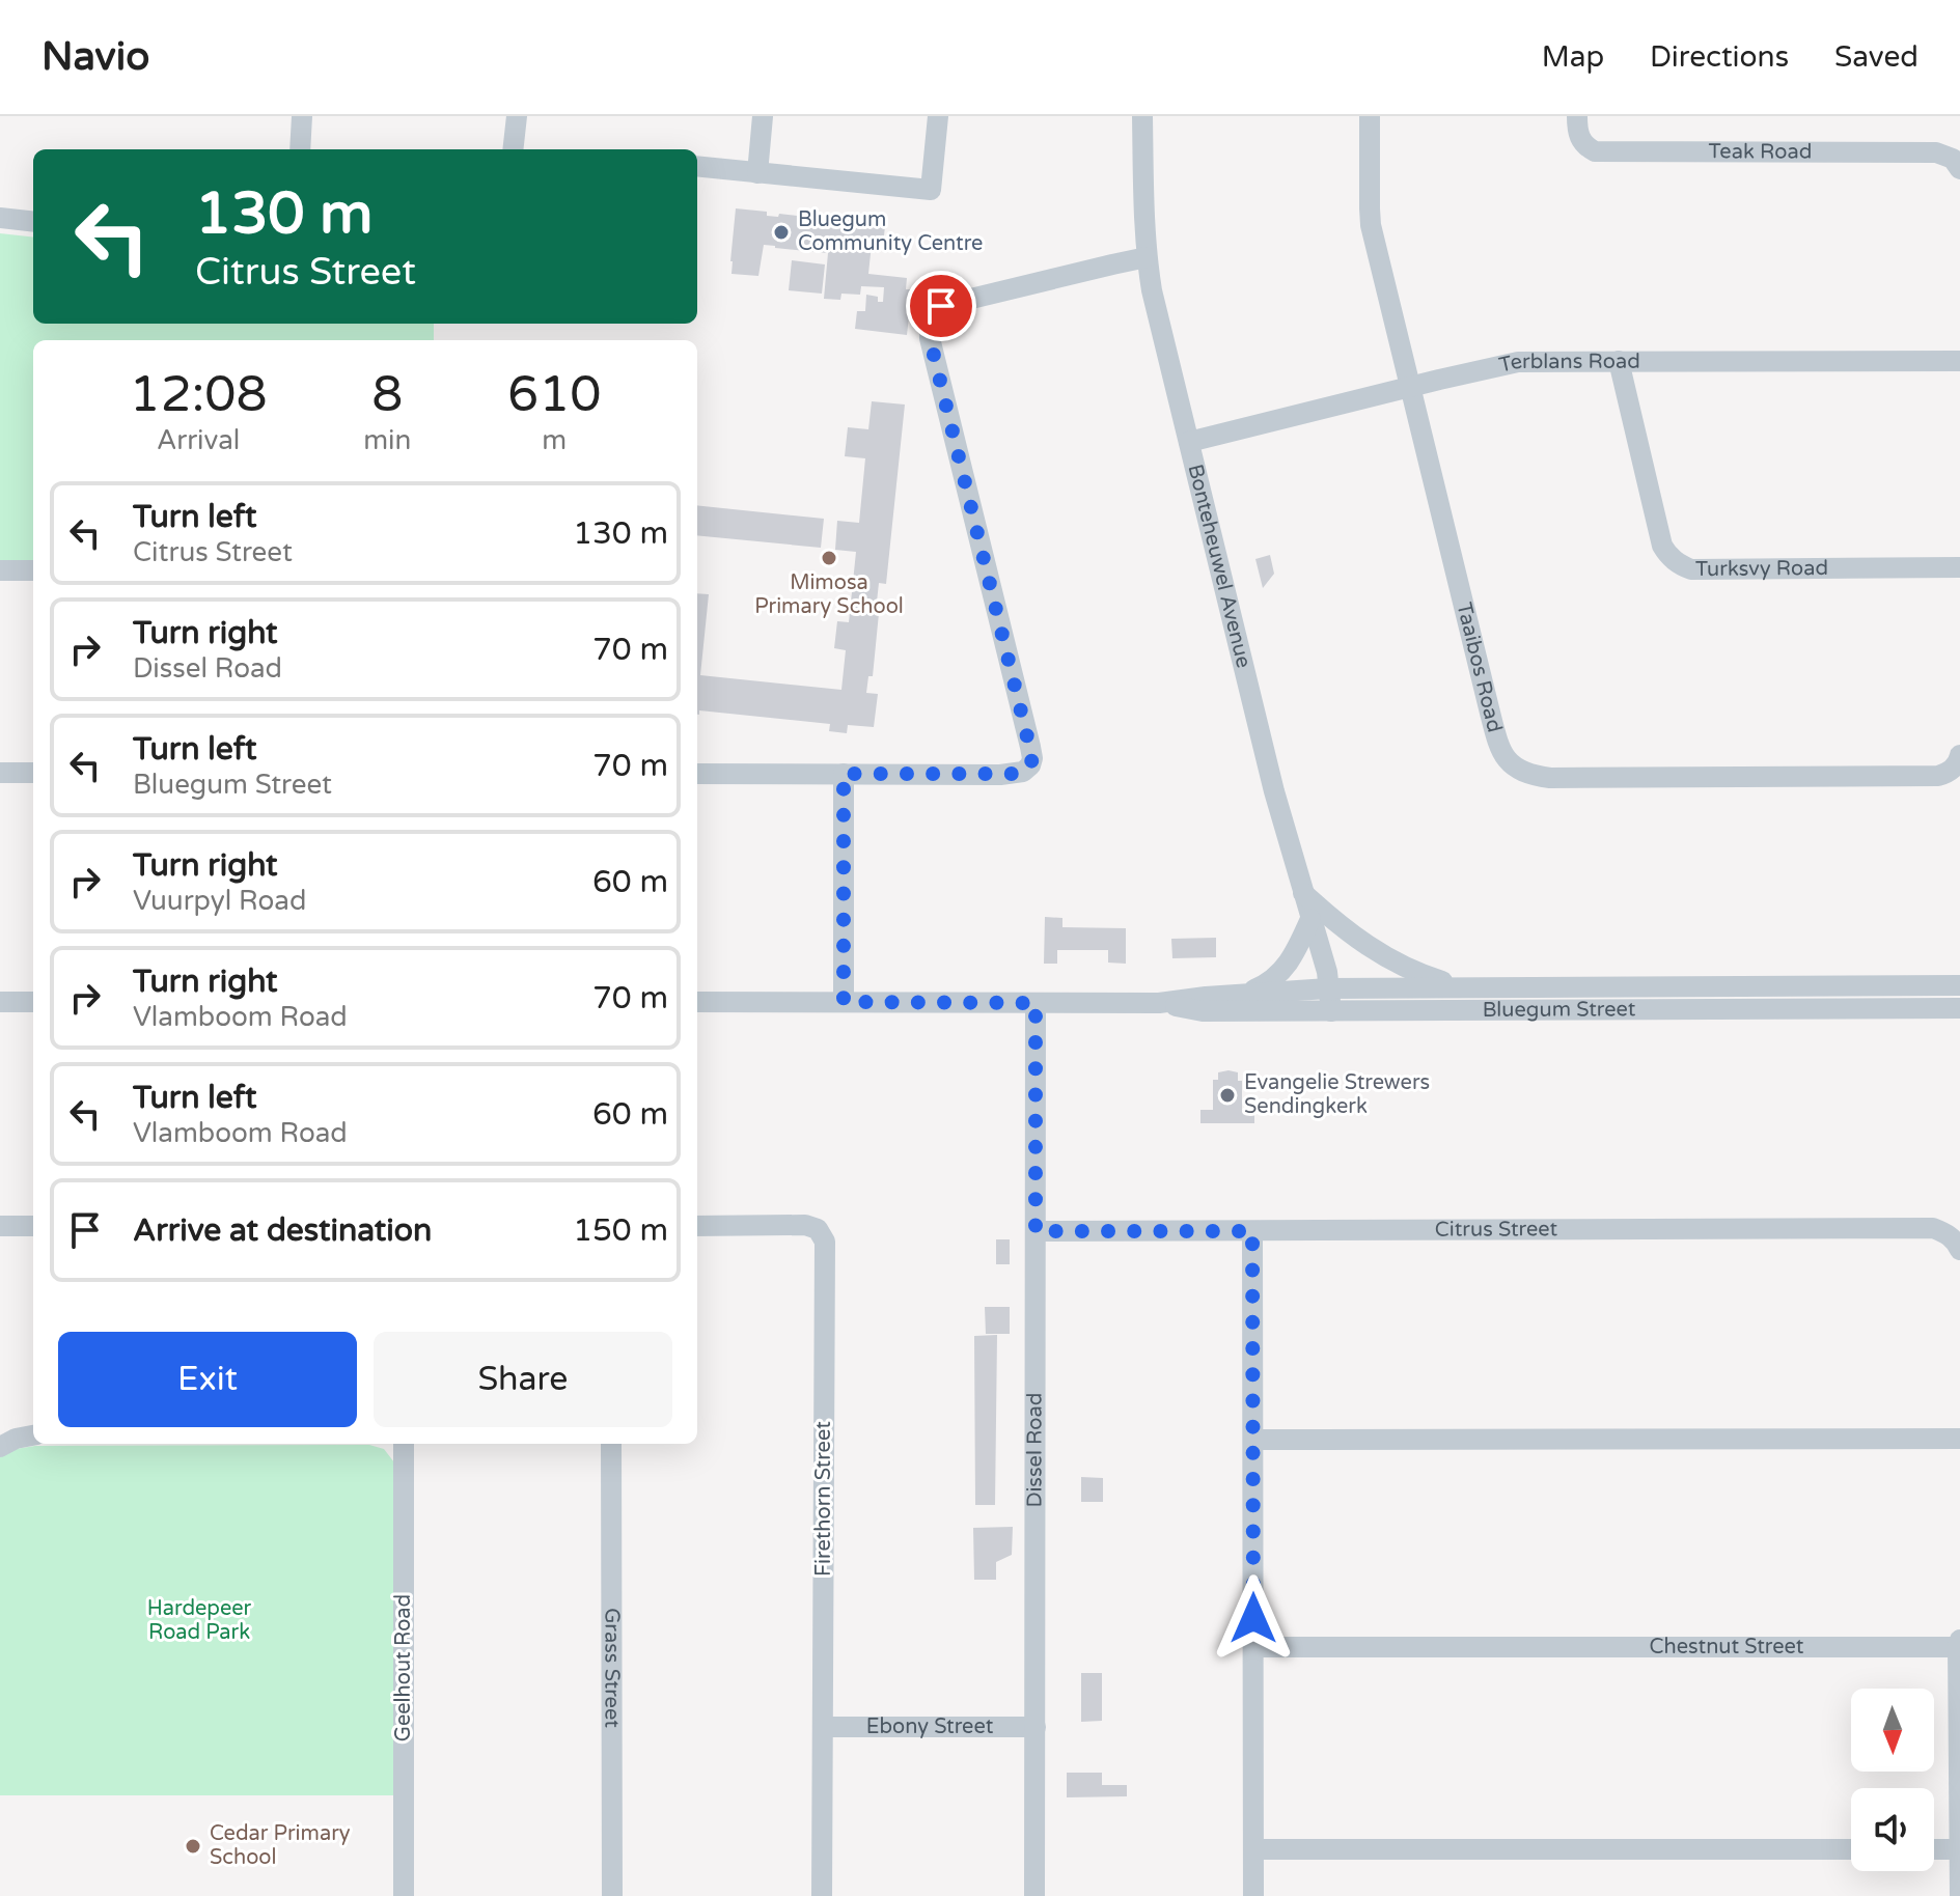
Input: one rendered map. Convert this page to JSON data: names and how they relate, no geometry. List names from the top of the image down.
{
  "streets": {
    "street": [
      "Teak Road",
      "Terblans Road",
      "Bonteheuwel Avenue",
      "Turksvy Road",
      "Taaibos Road",
      "Bluegum Street",
      "Citrus Street",
      "Dissel Road",
      "Firethorn Street",
      "Chestnut Street",
      "Geelhout Road",
      "Grass Street",
      "Ebony Street"
    ]
  },
  "crossings": [
    ["Terblans Road", "Bonteheuwel Avenue"],
    ["Terblans Road", "Turksvy Road"],
    ["Terblans Road", "Taaibos Road"],
    ["Bonteheuwel Avenue", "Bluegum Street"],
    ["Bluegum Street", "Dissel Road"],
    ["Citrus Street", "Dissel Road"],
    ["Dissel Road", "Ebony Street"],
    ["Firethorn Street", "Ebony Street"]
  ],
  "parks": ["Hardepeer Road Park"],
  "places": [
    "Bluegum Community Centre",
    "Mimosa Primary School",
    "Evangelie Strewers Sendingkerk",
    "Cedar Primary School"
  ],
  "north": "bottom",
  "page": {
    "header": "Navio",
    "nav": ["Map", "Directions", "Saved"],
    "turn": ["130 m", "Citrus Street"],
    "eta": [
      "12:08",
      "Arrival",
      "8",
      "min",
      "610",
      "m"
    ],
    "list": [
      {
        "name": "Turn left",
        "note": "Citrus Street",
        "value": "130 m"
      },
      {
        "name": "Turn right",
        "note": "Dissel Road",
        "value": "70 m"
      },
      {
        "name": "Turn left",
        "note": "Bluegum Street",
        "value": "70 m"
      },
      {
        "name": "Turn right",
        "note": "Vuurpyl Road",
        "value": "60 m"
      },
      {
        "name": "Turn right",
        "note": "Vlamboom Road",
        "value": "70 m"
      },
      {
        "name": "Turn left",
        "note": "Vlamboom Road",
        "value": "60 m"
      },
      {
        "name": "Arrive at destination",
        "value": "150 m"
      }
    ],
    "buttons": ["Exit", "Share"]
  }
}
